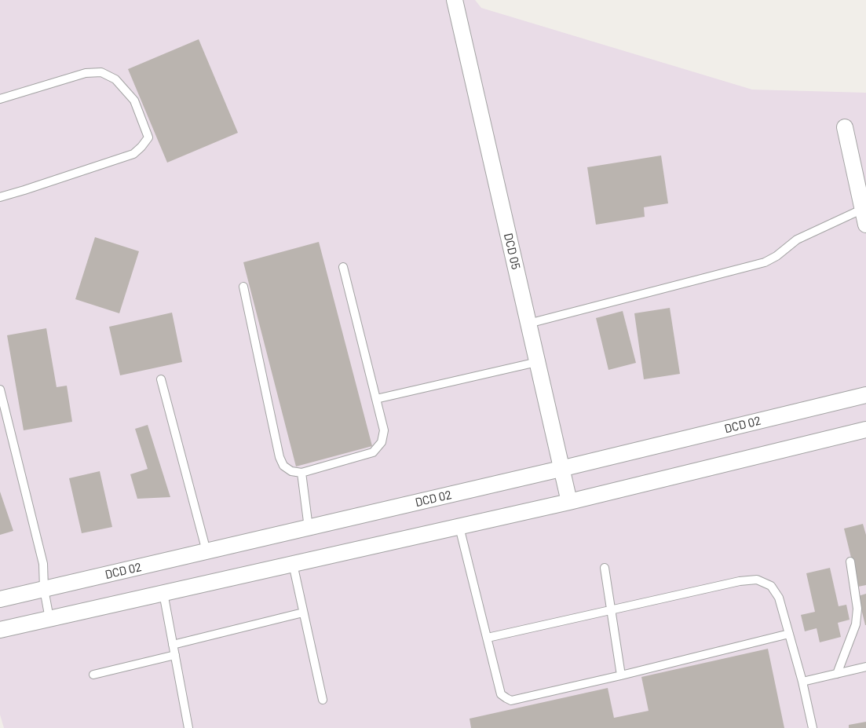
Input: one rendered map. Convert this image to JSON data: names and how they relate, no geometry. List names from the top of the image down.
{
  "streets": {
    "street": ["DCD 05", "DCD 02"]
  },
  "crossings": [
    ["DCD 05", "DCD 02"]
  ]
}
